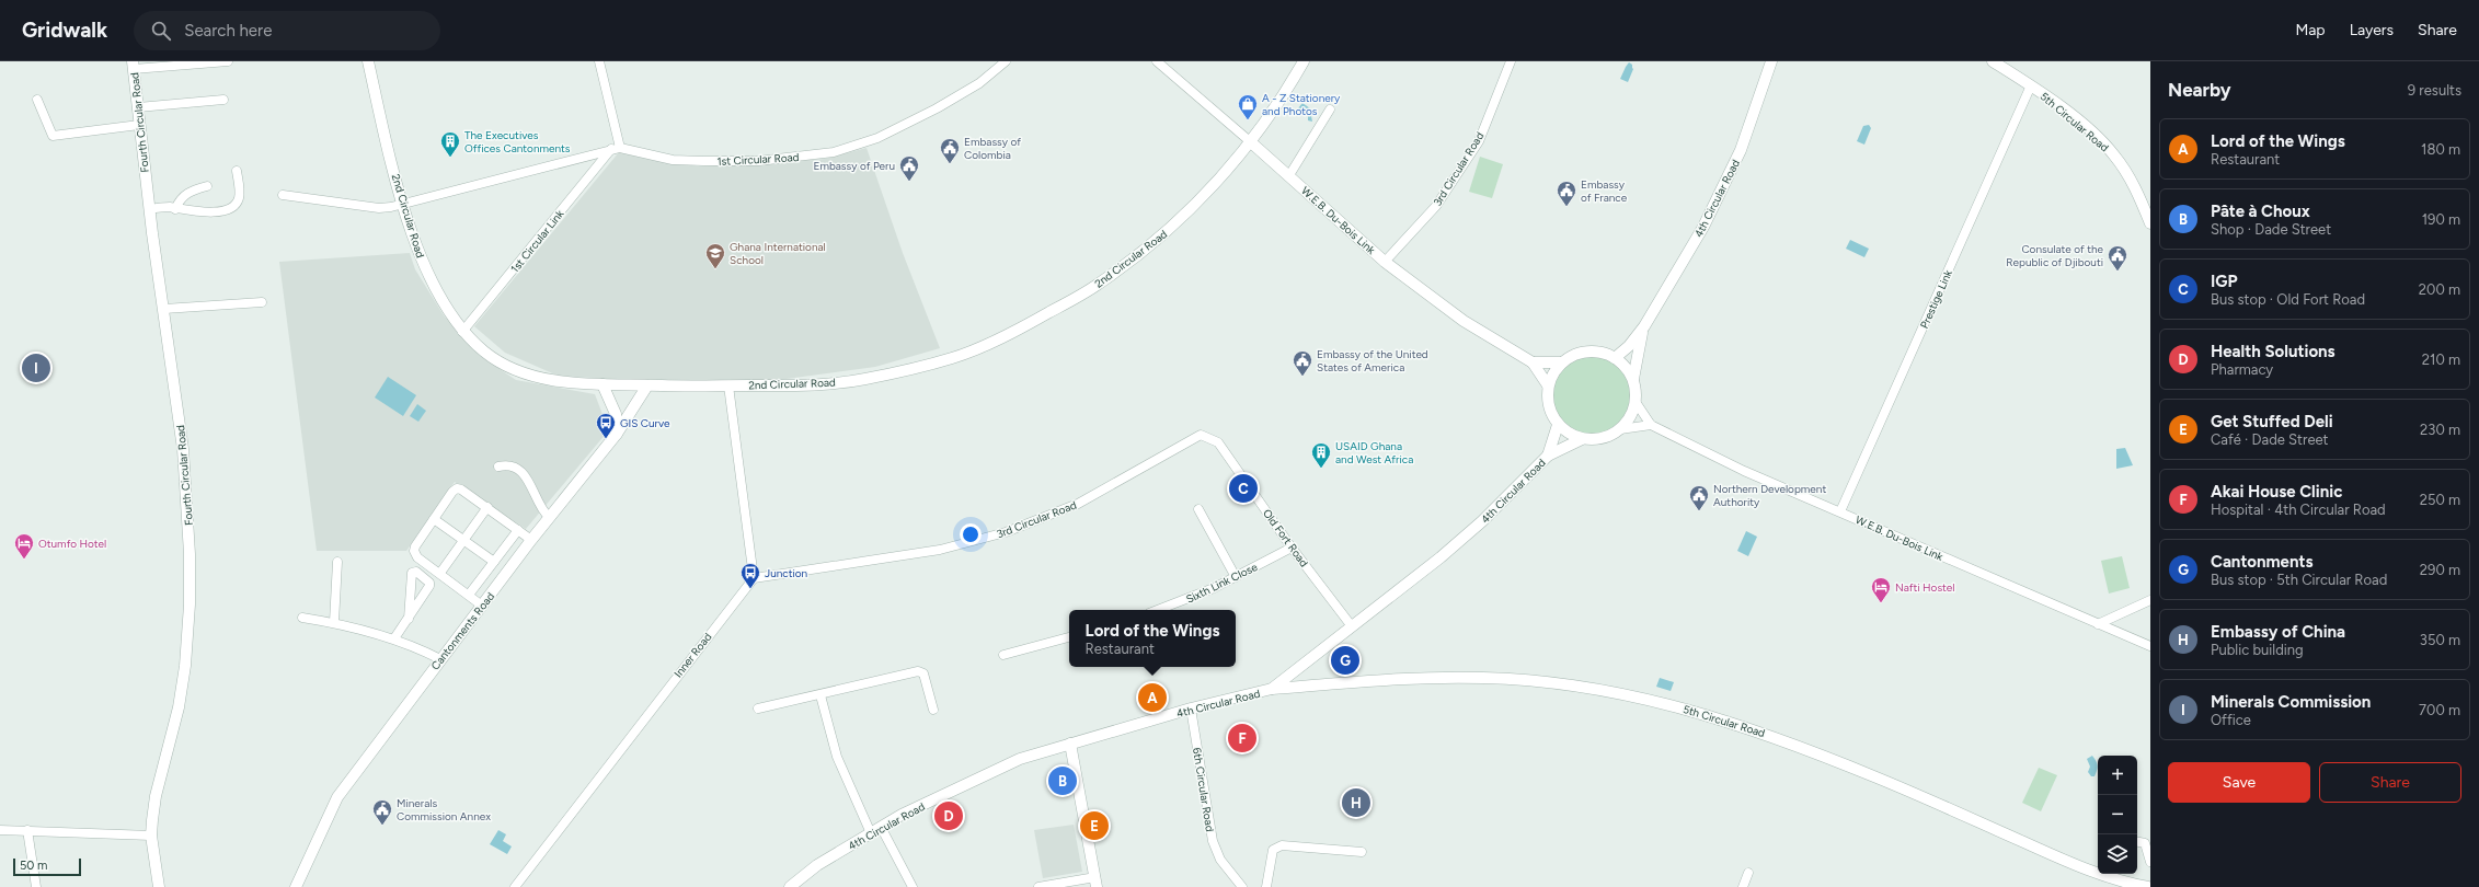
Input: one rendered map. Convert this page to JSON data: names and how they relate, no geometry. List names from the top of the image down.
{
  "streets": {
    "street": [
      "5th Circular Road",
      "Fourth Circular Road",
      "1st Circular Road",
      "3rd Circular Road",
      "4th Circular Road",
      "2nd Circular Road",
      "W.E.B. Du-Bois Link",
      "1st Circular Link",
      "Prestige Link",
      "Old Fort Road",
      "Sixth Link Close",
      "Cantonments Road",
      "Inner Road",
      "6th Circular Road"
    ]
  },
  "crossings": [
    ["5th Circular Road", "4th Circular Road"],
    ["5th Circular Road", "Prestige Link"],
    ["1st Circular Road", "1st Circular Link"],
    ["3rd Circular Road", "W.E.B. Du-Bois Link"],
    ["3rd Circular Road", "Old Fort Road"],
    ["3rd Circular Road", "Inner Road"],
    ["4th Circular Road", "W.E.B. Du-Bois Link"],
    ["4th Circular Road", "Old Fort Road"],
    ["4th Circular Road", "6th Circular Road"],
    ["2nd Circular Road", "W.E.B. Du-Bois Link"],
    ["2nd Circular Road", "1st Circular Link"],
    ["2nd Circular Road", "Cantonments Road"],
    ["W.E.B. Du-Bois Link", "Prestige Link"],
    ["Old Fort Road", "Sixth Link Close"]
  ],
  "places": {
    "shop": ["A - Z Stationery and Photos"],
    "building": ["The Executives Offices Cantonments", "USAID Ghana and West Africa"],
    "public building": [
      "Embassy of Colombia",
      "Embassy of Peru",
      "Embassy of France",
      "Consulate of the Republic of Djibouti",
      "Embassy of the United States of America",
      "Northern Development Authority",
      "Minerals Commission Annex"
    ],
    "school or university": ["Ghana International School"],
    "bus stop": ["GIS Curve", "Junction"],
    "hotel": ["Otumfo Hotel", "Nafti Hostel"]
  },
  "scale_bar": "50 m",
  "page": {
    "header": "Gridwalk",
    "search": "Search here",
    "nav": ["Map", "Layers", "Share"],
    "heading": ["Nearby", "9 results"],
    "list": [
      {
        "mark": "A",
        "name": "Lord of the Wings",
        "note": "Restaurant",
        "value": "180 m"
      },
      {
        "mark": "B",
        "name": "Pâte à Choux",
        "note": "Shop · Dade Street",
        "value": "190 m"
      },
      {
        "mark": "C",
        "name": "IGP",
        "note": "Bus stop · Old Fort Road",
        "value": "200 m"
      },
      {
        "mark": "D",
        "name": "Health Solutions",
        "note": "Pharmacy",
        "value": "210 m"
      },
      {
        "mark": "E",
        "name": "Get Stuffed Deli",
        "note": "Café · Dade Street",
        "value": "230 m"
      },
      {
        "mark": "F",
        "name": "Akai House Clinic",
        "note": "Hospital · 4th Circular Road",
        "value": "250 m"
      },
      {
        "mark": "G",
        "name": "Cantonments",
        "note": "Bus stop · 5th Circular Road",
        "value": "290 m"
      },
      {
        "mark": "H",
        "name": "Embassy of China",
        "note": "Public building",
        "value": "350 m"
      },
      {
        "mark": "I",
        "name": "Minerals Commission",
        "note": "Office",
        "value": "700 m"
      }
    ],
    "pins": [
      "I",
      "C",
      "G",
      "A",
      "F",
      "B",
      "H",
      "D",
      "E"
    ],
    "popup": ["Lord of the Wings", "Restaurant"],
    "buttons": ["Save", "Share"],
    "map_buttons": ["+", "−"],
    "scale": "50 m"
  }
}
